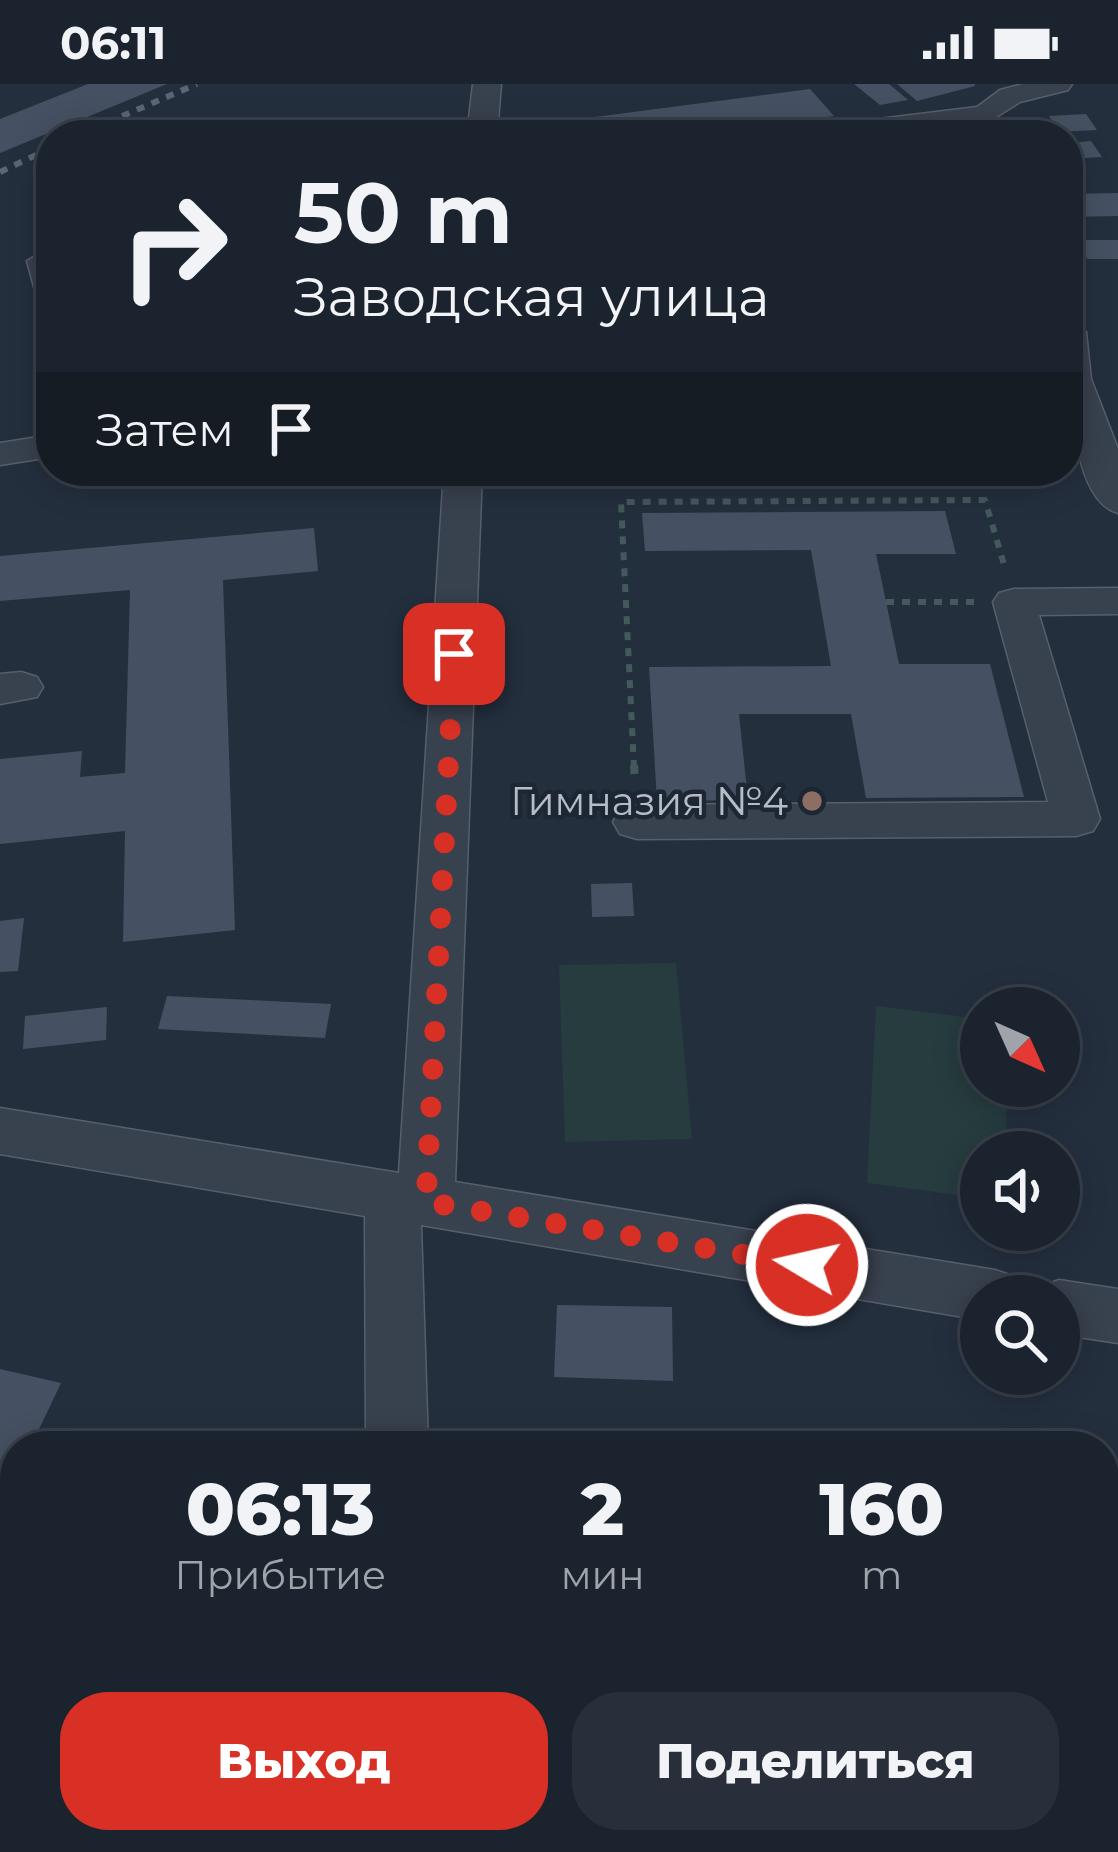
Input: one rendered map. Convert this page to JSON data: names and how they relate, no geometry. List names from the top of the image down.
{
  "places": ["Гимназия №4"],
  "north": "bottom right",
  "page": {
    "status": "06:11",
    "turn": ["50 m", "Заводская улица"],
    "then": "Затем",
    "eta": [
      "06:13",
      "Прибытие",
      "2",
      "мин",
      "160",
      "m"
    ],
    "buttons": ["Выход", "Поделиться"]
  }
}
